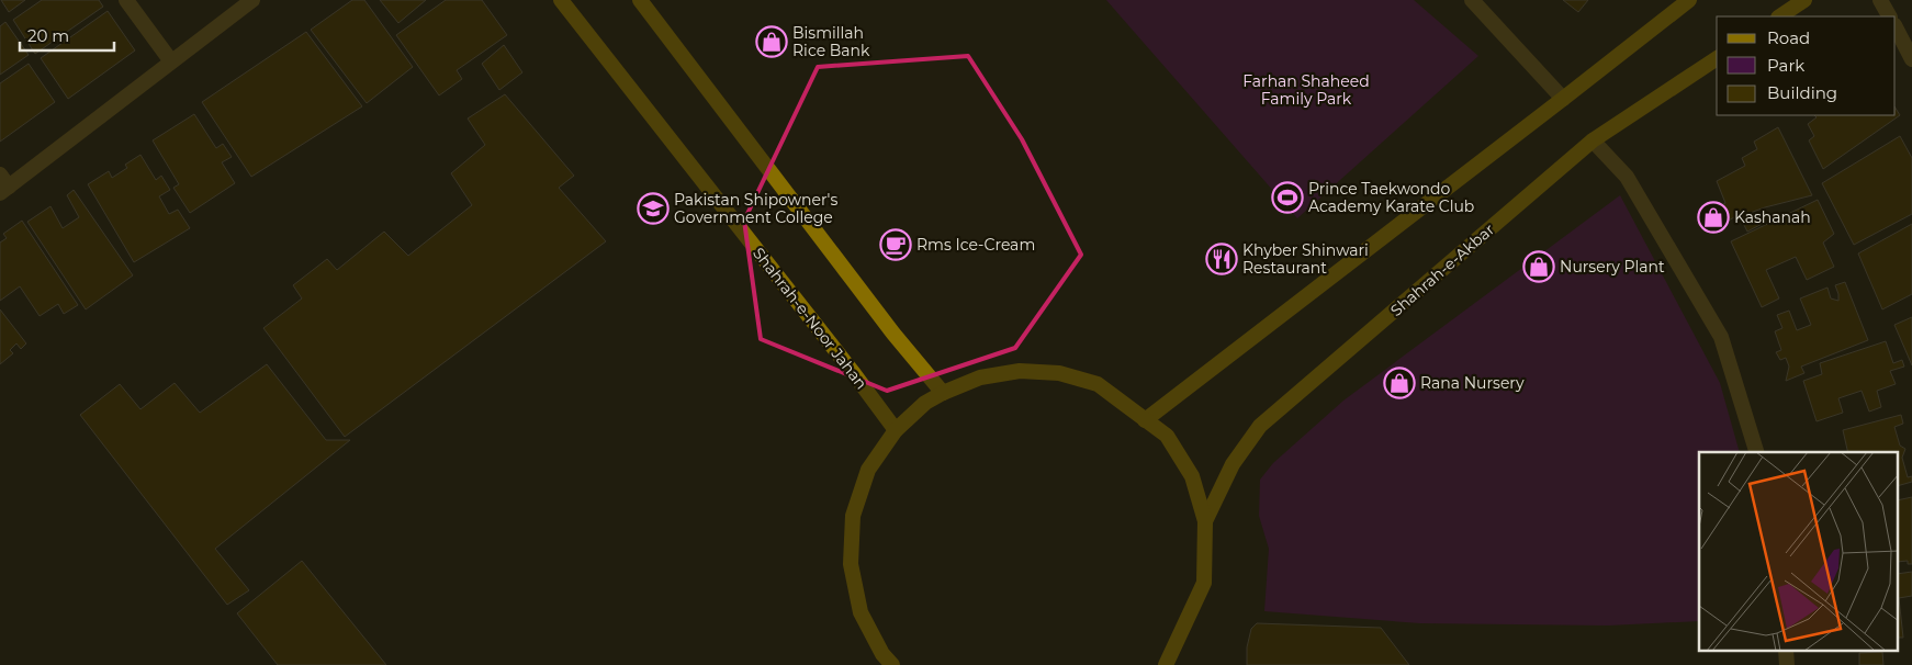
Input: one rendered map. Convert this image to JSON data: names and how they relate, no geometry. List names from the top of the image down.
{
  "streets": {
    "main road": ["Shahrah-e-Akbar", "Shahrah-e-Noor Jahan"]
  },
  "parks": ["Farhan Shaheed Family Park"],
  "places": {
    "shop": [
      "Bismillah Rice Bank",
      "Kashanah",
      "Nursery Plant",
      "Rana Nursery"
    ],
    "sports": ["Prince Taekwondo Academy Karate Club"],
    "school or university": ["Pakistan Shipowner's Government College"],
    "cafe": ["Rms Ice-Cream"],
    "restaurant": ["Khyber Shinwari Restaurant"]
  },
  "legend": ["Road", "Park", "Building"],
  "scale_bar": "20 m"
}
